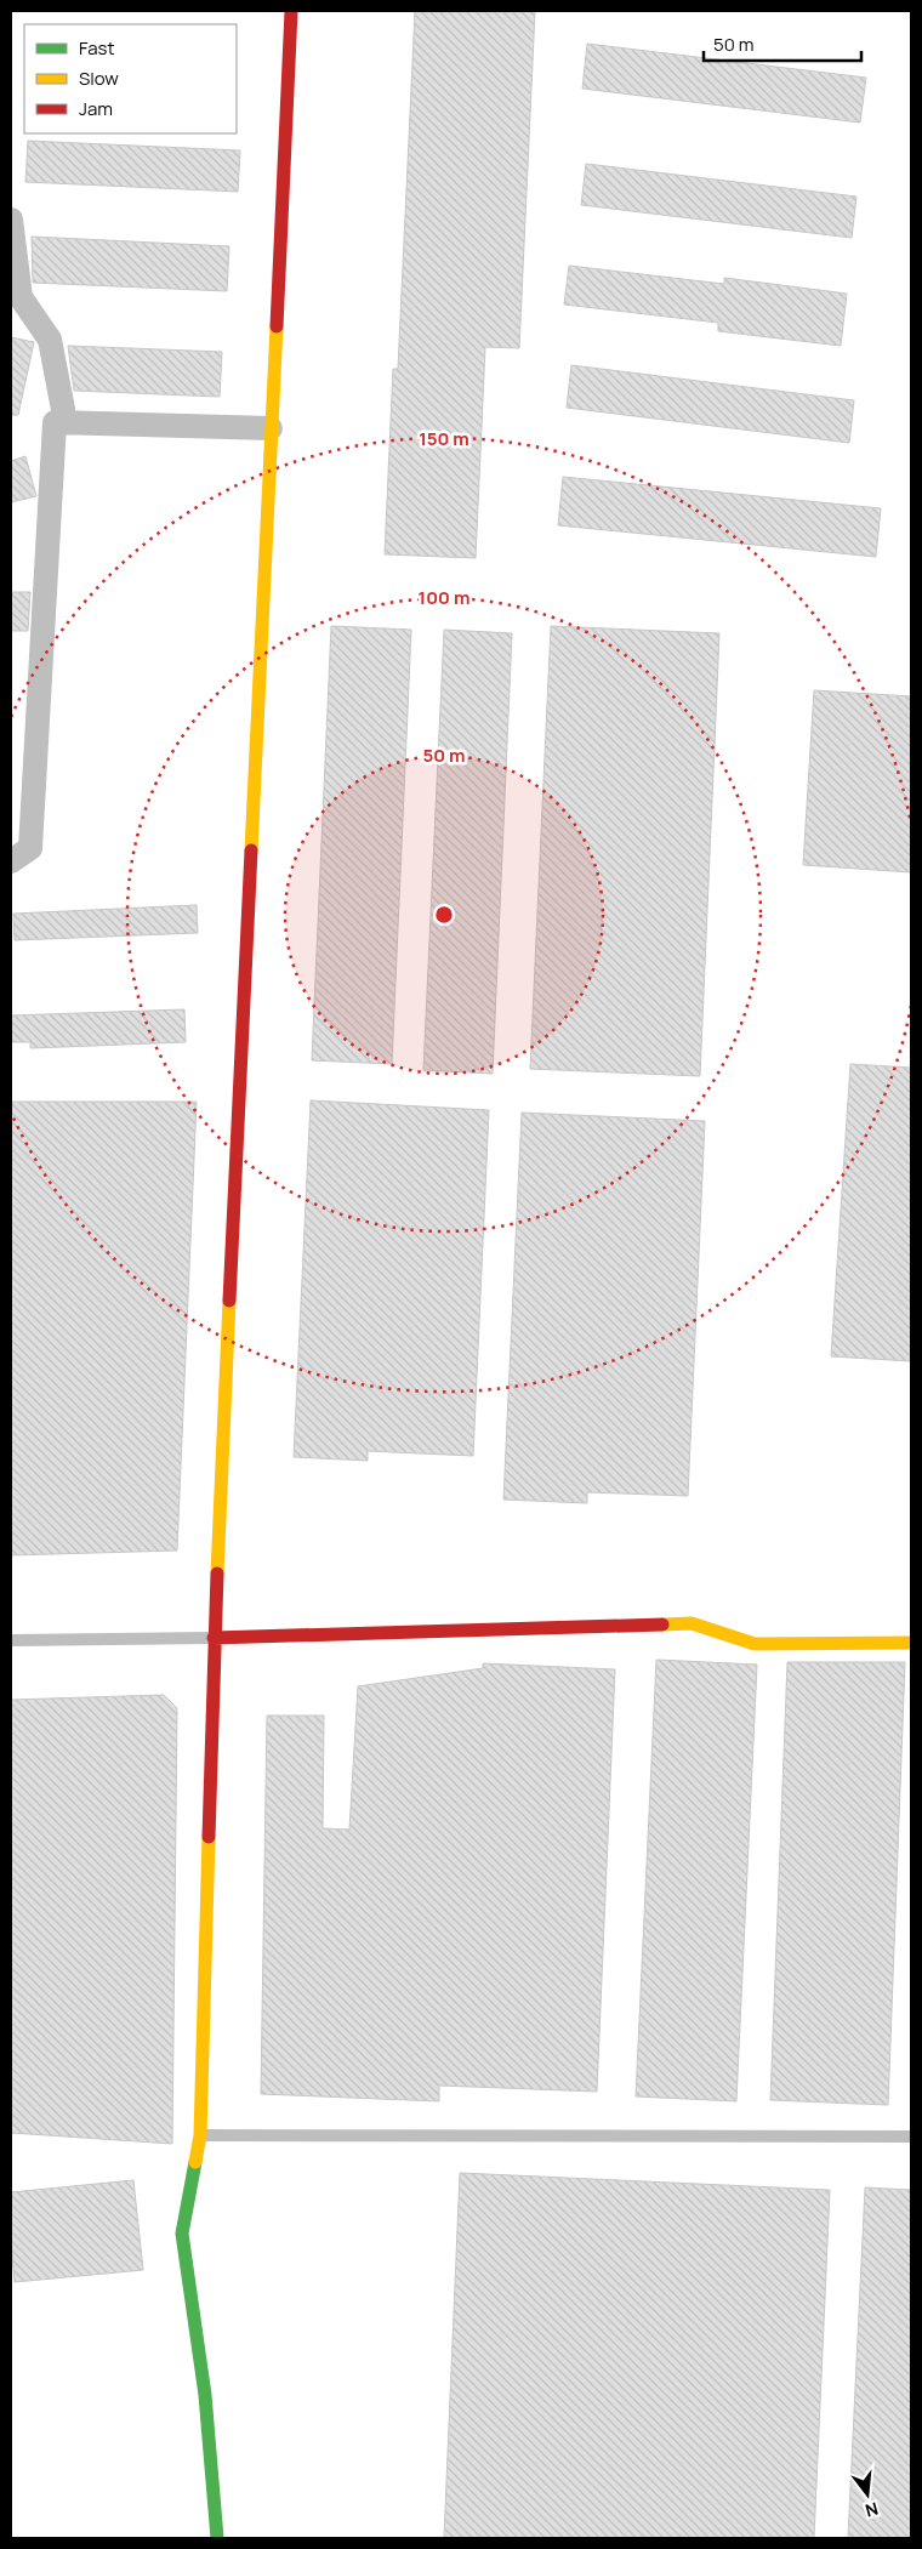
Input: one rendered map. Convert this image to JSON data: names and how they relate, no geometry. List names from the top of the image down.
{
  "legend": ["Fast", "Slow", "Jam"],
  "scale_bar": "50 m",
  "north": "bottom",
  "rings": ["150 m", "100 m", "50 m"]
}
